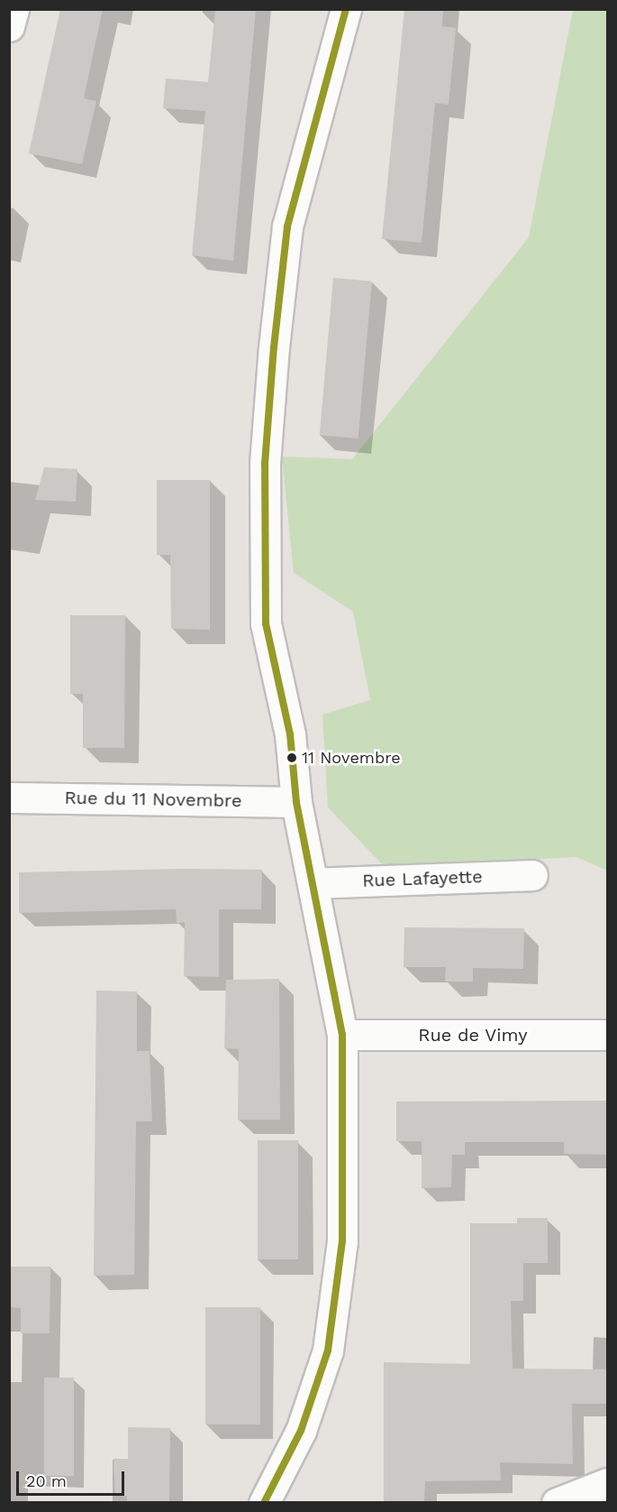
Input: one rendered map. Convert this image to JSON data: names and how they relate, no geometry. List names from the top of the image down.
{
  "streets": {
    "street": ["Rue du 11 Novembre", "Rue Lafayette", "Rue de Vimy"]
  },
  "places": ["11 Novembre"],
  "scale_bar": "20 m"
}
